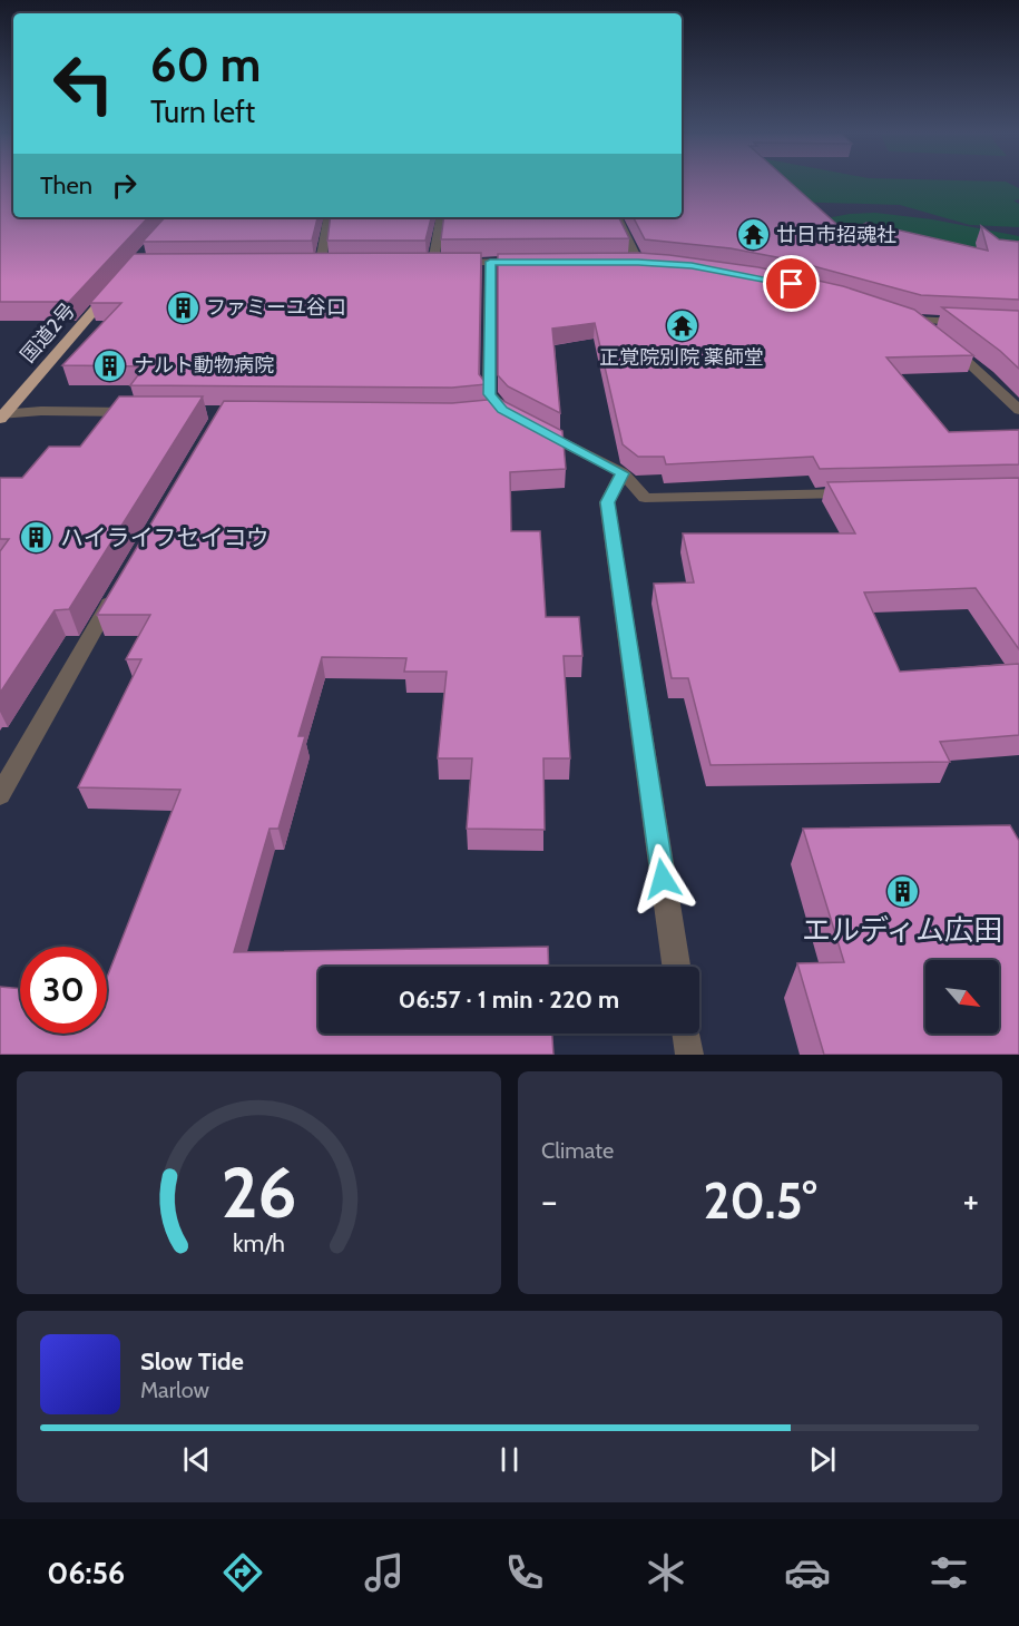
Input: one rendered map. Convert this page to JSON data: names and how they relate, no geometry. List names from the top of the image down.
{
  "streets": {
    "highway": ["国道2号"]
  },
  "places": {
    "temple": ["廿日市招魂社", "正覚院別院 薬師堂"],
    "building": [
      "ファミーユ谷口",
      "ナルト動物病院",
      "ハイライフセイコウ",
      "エルディム広田"
    ]
  },
  "north": "bottom right",
  "page": {
    "turn": ["60 m", "Turn left"],
    "then": "Then",
    "limit": "30",
    "trip": "06:57 · 1 min · 220 m",
    "tile": "Climate",
    "heat": ["−", "20.5°", "+"],
    "song": ["Slow Tide", "Marlow"],
    "tabs": "06:56",
    "gauge": ["26", "km/h"]
  }
}
